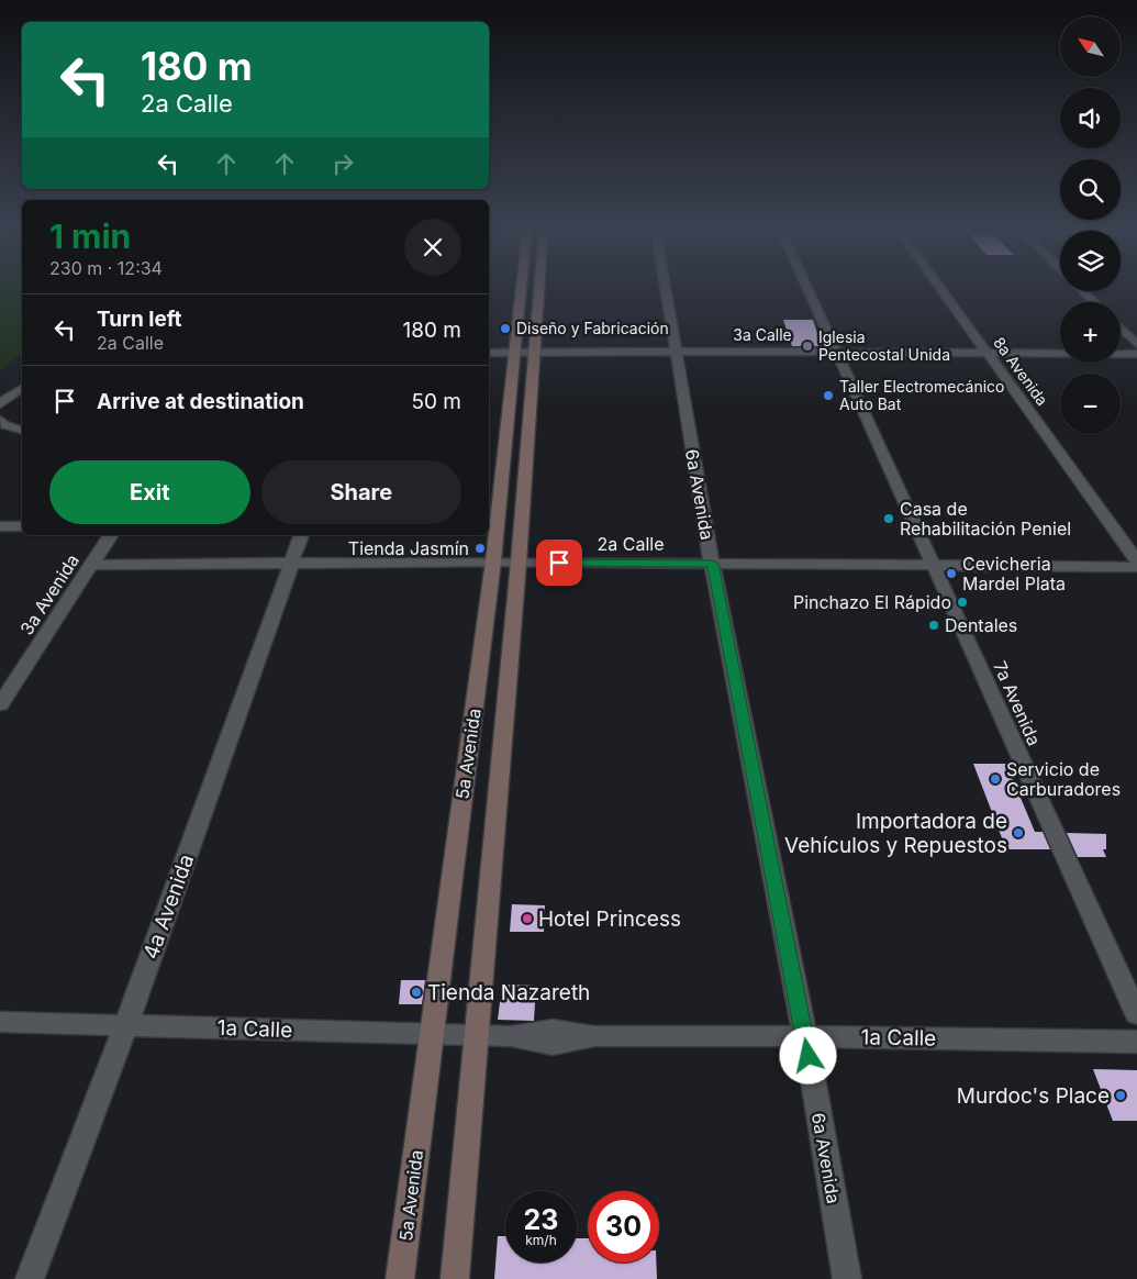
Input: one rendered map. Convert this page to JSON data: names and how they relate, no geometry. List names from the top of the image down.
{
  "streets": {
    "main road": ["5a Avenida"],
    "street": [
      "3a Calle",
      "8a Avenida",
      "6a Avenida",
      "2a Calle",
      "3a Avenida",
      "7a Avenida",
      "4a Avenida",
      "1a Calle"
    ]
  },
  "crossings": [
    ["3a Calle", "8a Avenida"],
    ["3a Calle", "6a Avenida"],
    ["3a Calle", "7a Avenida"],
    ["3a Calle", "5a Avenida"],
    ["6a Avenida", "2a Calle"],
    ["6a Avenida", "1a Calle"],
    ["2a Calle", "3a Avenida"],
    ["2a Calle", "7a Avenida"],
    ["2a Calle", "5a Avenida"],
    ["2a Calle", "4a Avenida"],
    ["5a Avenida", "1a Calle"],
    ["4a Avenida", "1a Calle"]
  ],
  "places": [
    "Diseño y Fabricación",
    "Iglesia Pentecostal Unida",
    "Taller Electromecánico Auto Bat",
    "Casa de Rehabilitación Peniel",
    "Tienda Jasmín",
    "Cevicheria Mardel Plata",
    "Pinchazo El Rápido",
    "Dentales",
    "Servicio de Carburadores",
    "Importadora de Vehículos y Repuestos",
    "Hotel Princess",
    "Tienda Nazareth",
    "Murdoc's Place"
  ],
  "north": "top left",
  "page": {
    "map_buttons": ["+", "−"],
    "turn": ["180 m", "2a Calle"],
    "heading": ["1 min", "230 m · 12:34"],
    "list": [
      {
        "name": "Turn left",
        "note": "2a Calle",
        "value": "180 m"
      },
      {
        "name": "Arrive at destination",
        "value": "50 m"
      }
    ],
    "buttons": ["Exit", "Share"],
    "speed": "23 km/h",
    "limit": "30"
  }
}
